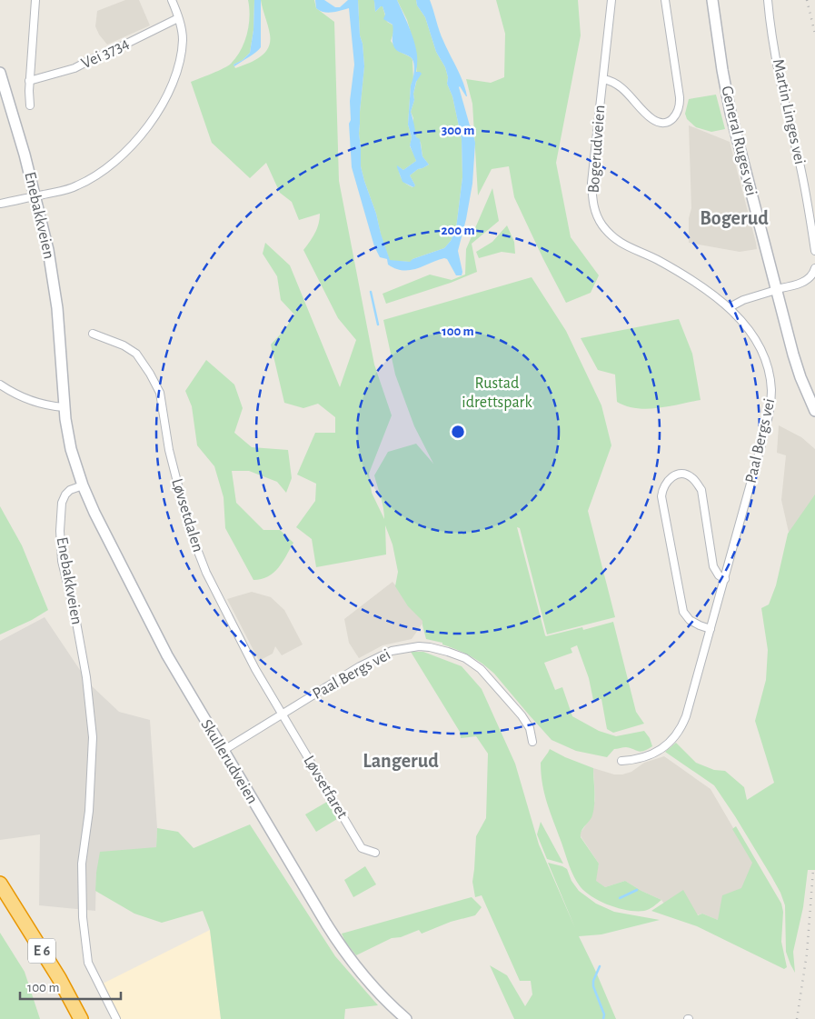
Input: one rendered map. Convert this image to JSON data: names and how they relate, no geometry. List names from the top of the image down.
{
  "streets": {
    "highway": ["E 6"],
    "main road": ["General Ruges vei", "Enebakkveien", "Skullerudveien"],
    "street": [
      "Vei 3734",
      "Martin Linges vei",
      "Bogerudveien",
      "Paal Bergs vei",
      "Løvsetdalen",
      "Løvsetfaret"
    ]
  },
  "crossings": [
    ["Bogerudveien", "Paal Bergs vei"],
    ["Enebakkveien", "Skullerudveien"],
    ["Paal Bergs vei", "Løvsetdalen"],
    ["Paal Bergs vei", "Skullerudveien"],
    ["Paal Bergs vei", "Løvsetfaret"],
    ["Løvsetdalen", "Løvsetfaret"]
  ],
  "districts": ["Bogerud", "Langerud"],
  "parks": ["Rustad idrettspark"],
  "scale_bar": "100 m",
  "rings": ["300 m", "200 m", "100 m"]
}
